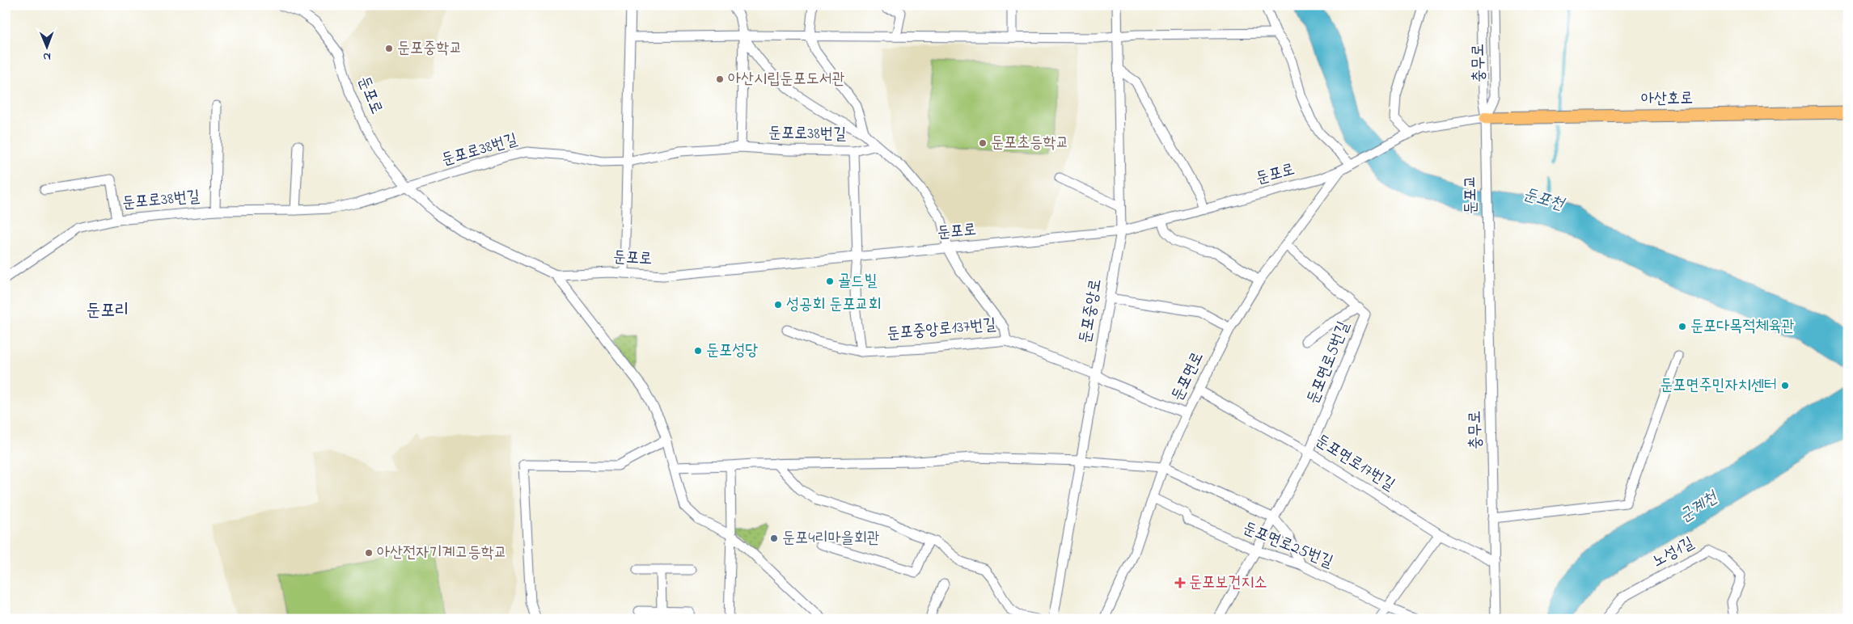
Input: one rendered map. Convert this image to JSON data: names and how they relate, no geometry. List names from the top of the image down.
{
  "streets": {
    "main road": ["아산호로"],
    "street": [
      "충무로",
      "둔포로",
      "둔포로38번길",
      "둔포교",
      "둔포중앙로",
      "둔포중앙로137번길",
      "둔포면로5번길",
      "둔포면로",
      "둔포면로17번길",
      "둔포면로25번길",
      "노성1길"
    ]
  },
  "crossings": [
    ["충무로", "아산호로"],
    ["충무로", "둔포교"],
    ["충무로", "둔포면로17번길"],
    ["둔포로", "둔포로38번길"],
    ["둔포로", "둔포중앙로"],
    ["둔포로", "둔포면로"],
    ["둔포중앙로", "둔포중앙로137번길"],
    ["둔포중앙로137번길", "둔포면로"],
    ["둔포면로5번길", "둔포면로"],
    ["둔포면로5번길", "둔포면로17번길"],
    ["둔포면로5번길", "둔포면로25번길"],
    ["둔포면로", "둔포면로17번길"],
    ["둔포면로", "둔포면로25번길"]
  ],
  "districts": ["둔포리"],
  "water": ["둔포천", "군계천"],
  "places": {
    "other": [
      "둔포중학교",
      "아산시립둔포도서관",
      "둔포초등학교",
      "골드빌",
      "성공회 둔포교회",
      "둔포다목적체육관",
      "둔포성당",
      "둔포면주민자치센터",
      "둔포4리마을회관",
      "아산전자기계고등학교"
    ],
    "health": ["둔포보건지소"]
  },
  "north": "bottom"
}
